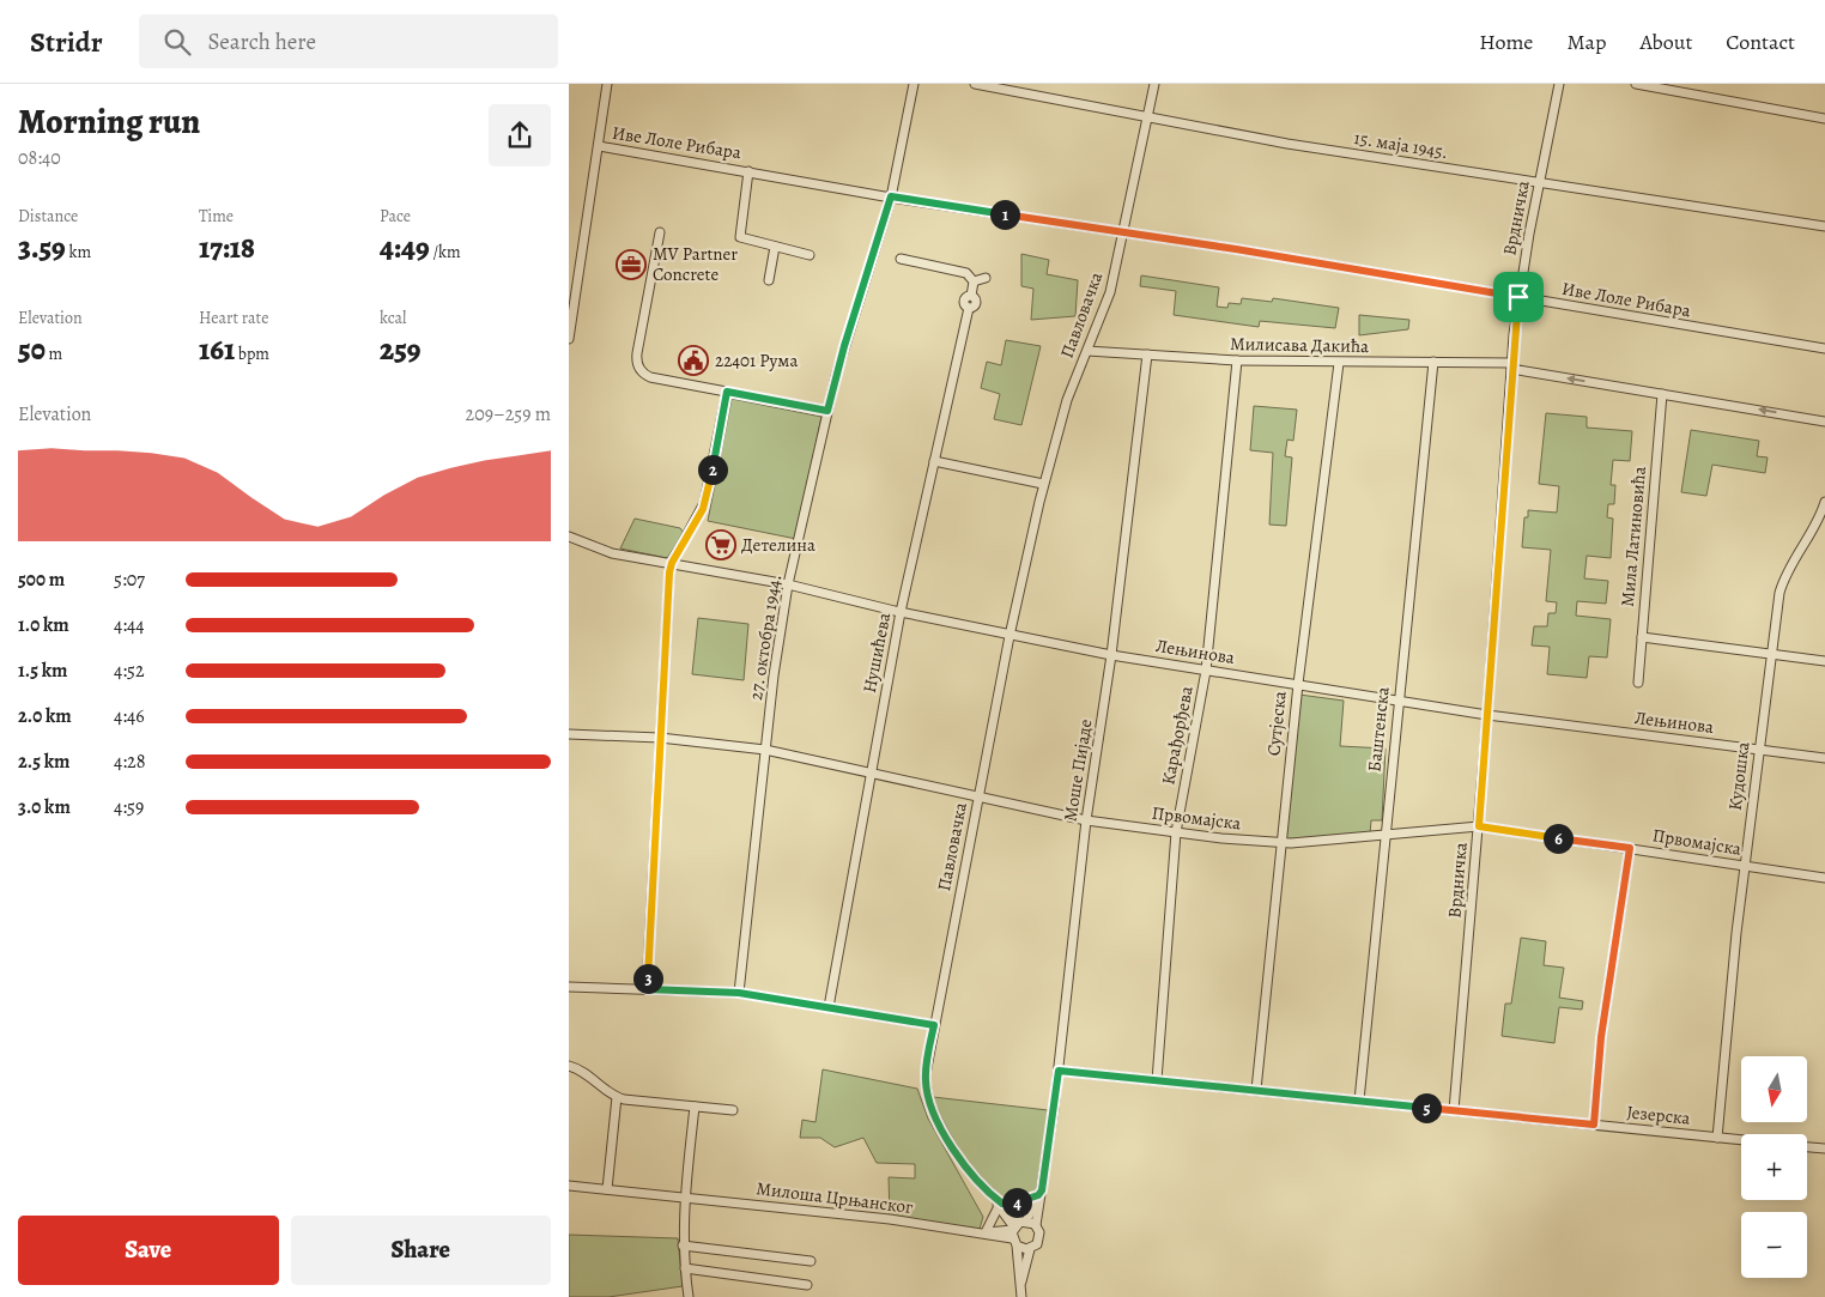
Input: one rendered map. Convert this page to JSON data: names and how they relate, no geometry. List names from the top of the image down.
{
  "streets": {
    "street": [
      "Иве Лоле Рибара",
      "15. маја 1945.",
      "Врдничка",
      "Павловачка",
      "Милисава Дакића",
      "Мила Латиновића",
      "27. октобра 1944.",
      "Лењинова",
      "Нушићева",
      "Сутјеска",
      "Баштенска",
      "Карађорђева",
      "Моше Пијаде",
      "Кудошка",
      "Првомајска",
      "Језерска",
      "Милоша Црњанског"
    ]
  },
  "crossings": [
    ["Иве Лоле Рибара", "Врдничка"],
    ["Иве Лоле Рибара", "Павловачка"],
    ["Иве Лоле Рибара", "27. октобра 1944."],
    ["15. маја 1945.", "Врдничка"],
    ["15. маја 1945.", "Павловачка"],
    ["Врдничка", "Милисава Дакића"],
    ["Врдничка", "Лењинова"],
    ["Врдничка", "Првомајска"],
    ["Врдничка", "Језерска"],
    ["Павловачка", "Милисава Дакића"],
    ["Павловачка", "Лењинова"],
    ["Павловачка", "Моше Пијаде"],
    ["Павловачка", "Првомајска"],
    ["Павловачка", "Милоша Црњанског"],
    ["Милисава Дакића", "Мила Латиновића"],
    ["Милисава Дакића", "Сутјеска"],
    ["Милисава Дакића", "Баштенска"],
    ["Милисава Дакића", "Карађорђева"],
    ["Милисава Дакића", "Моше Пијаде"],
    ["27. октобра 1944.", "Лењинова"],
    ["27. октобра 1944.", "Првомајска"],
    ["Лењинова", "Нушићева"],
    ["Лењинова", "Сутјеска"],
    ["Лењинова", "Баштенска"],
    ["Лењинова", "Карађорђева"],
    ["Лењинова", "Моше Пијаде"],
    ["Лењинова", "Кудошка"],
    ["Нушићева", "Првомајска"],
    ["Сутјеска", "Првомајска"],
    ["Сутјеска", "Језерска"],
    ["Баштенска", "Првомајска"],
    ["Баштенска", "Језерска"],
    ["Карађорђева", "Првомајска"],
    ["Карађорђева", "Језерска"],
    ["Моше Пијаде", "Првомајска"],
    ["Моше Пијаде", "Језерска"],
    ["Моше Пијаде", "Милоша Црњанског"],
    ["Кудошка", "Првомајска"],
    ["Кудошка", "Језерска"]
  ],
  "one_way": ["Милисава Дакића"],
  "places": {
    "office": ["MV Partner Concrete"],
    "public building": ["22401 Рума"],
    "supermarket": ["Детелина"]
  },
  "north": "bottom",
  "page": {
    "header": "Stridr",
    "search": "Search here",
    "nav": [
      "Home",
      "Map",
      "About",
      "Contact"
    ],
    "heading": ["Morning run", "08:40"],
    "stats": [
      ["Distance", "3.59 km"],
      ["Time", "17:18"],
      ["Pace", "4:49 /km"],
      ["Elevation", "50 m"],
      ["Heart rate", "161 bpm"],
      ["kcal", "259"]
    ],
    "pins": [
      "1",
      "2",
      "6",
      "3",
      "5",
      "4"
    ],
    "chart": ["Elevation", "209–259 m"],
    "list": [
      {
        "name": "500 m",
        "note": "5:07"
      },
      {
        "name": "1.0 km",
        "note": "4:44"
      },
      {
        "name": "1.5 km",
        "note": "4:52"
      },
      {
        "name": "2.0 km",
        "note": "4:46"
      },
      {
        "name": "2.5 km",
        "note": "4:28"
      },
      {
        "name": "3.0 km",
        "note": "4:59"
      }
    ],
    "map_buttons": ["+", "−"],
    "buttons": ["Save", "Share"]
  }
}
